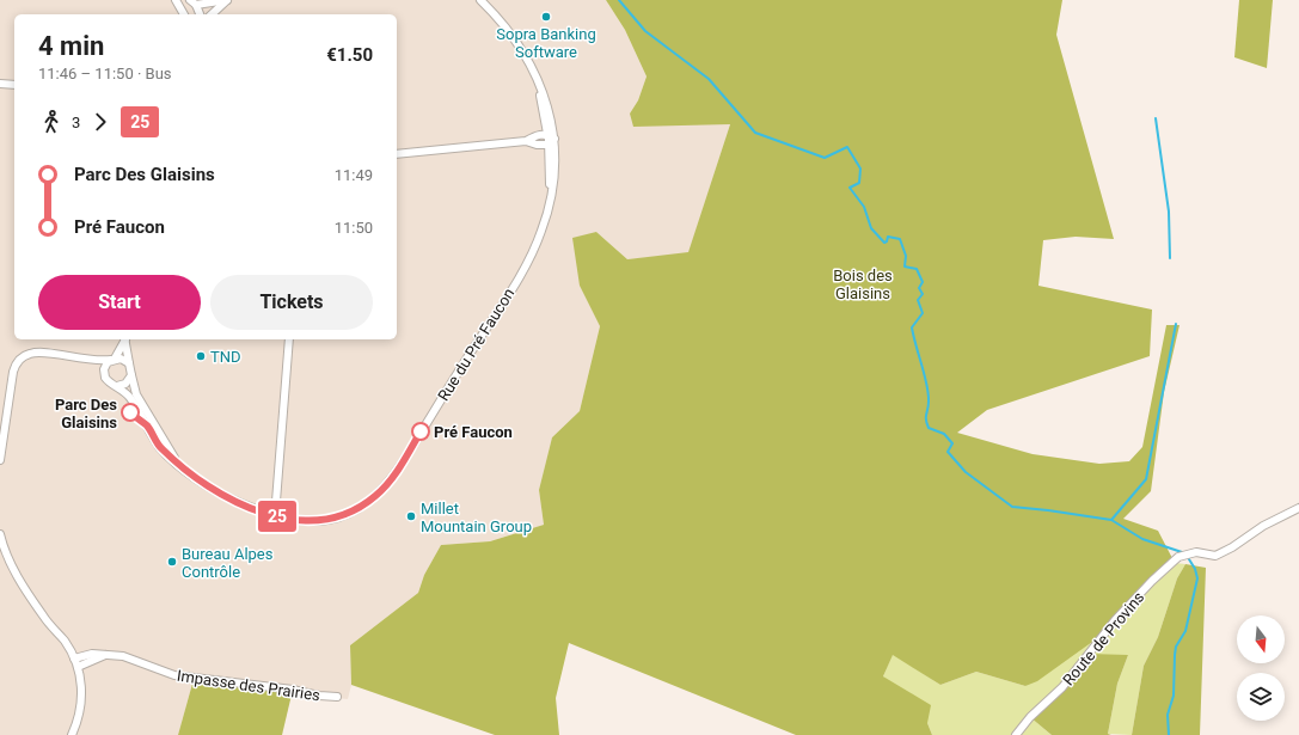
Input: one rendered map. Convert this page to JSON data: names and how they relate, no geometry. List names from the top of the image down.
{
  "streets": {
    "street": ["Rue du Pré Faucon", "Route de Provins", "Impasse des Prairies"]
  },
  "parks": ["Bois des Glaisins"],
  "places": [
    "Sopra Banking Software",
    "TND",
    "Parc Des Glaisins",
    "Pré Faucon",
    "Millet Mountain Group",
    "Bureau Alpes Contrôle"
  ],
  "lines": ["bus line 25"],
  "north": "bottom",
  "page": {
    "on_map": "25",
    "heading": ["4 min", "11:46 – 11:50 · Bus", "€1.50"],
    "legs": ["3", "25"],
    "list": [
      {
        "name": "Parc Des Glaisins",
        "value": "11:49"
      },
      {
        "name": "Pré Faucon",
        "value": "11:50"
      }
    ],
    "buttons": ["Start", "Tickets"]
  }
}
